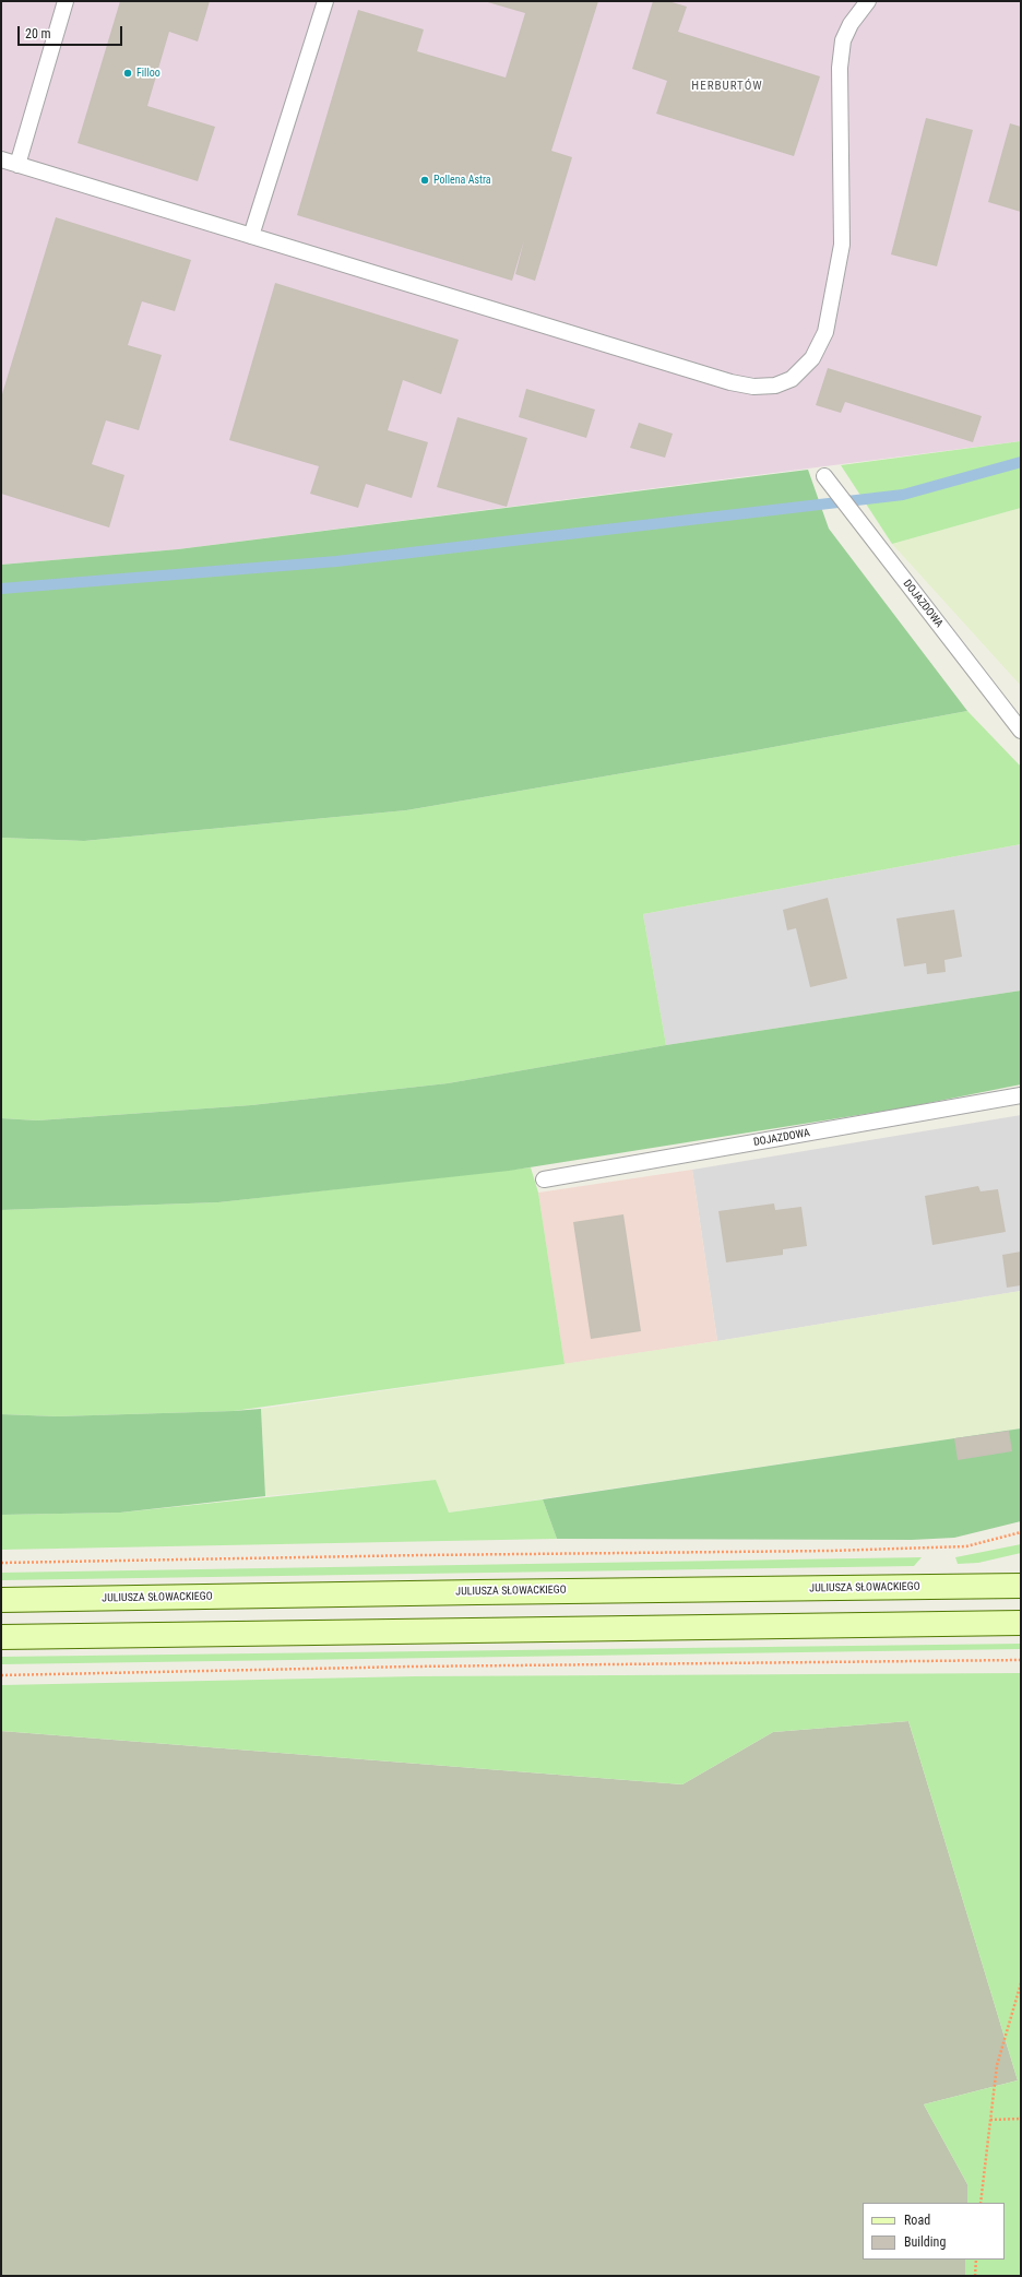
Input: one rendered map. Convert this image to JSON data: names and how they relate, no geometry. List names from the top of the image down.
{
  "streets": {
    "main road": ["JULIUSZA SŁOWACKIEGO"],
    "lane": ["DOJAZDOWA"]
  },
  "districts": ["HERBURTÓW"],
  "places": ["Filloo", "Pollena Astra"],
  "legend": ["Road", "Building"],
  "scale_bar": "20 m"
}
